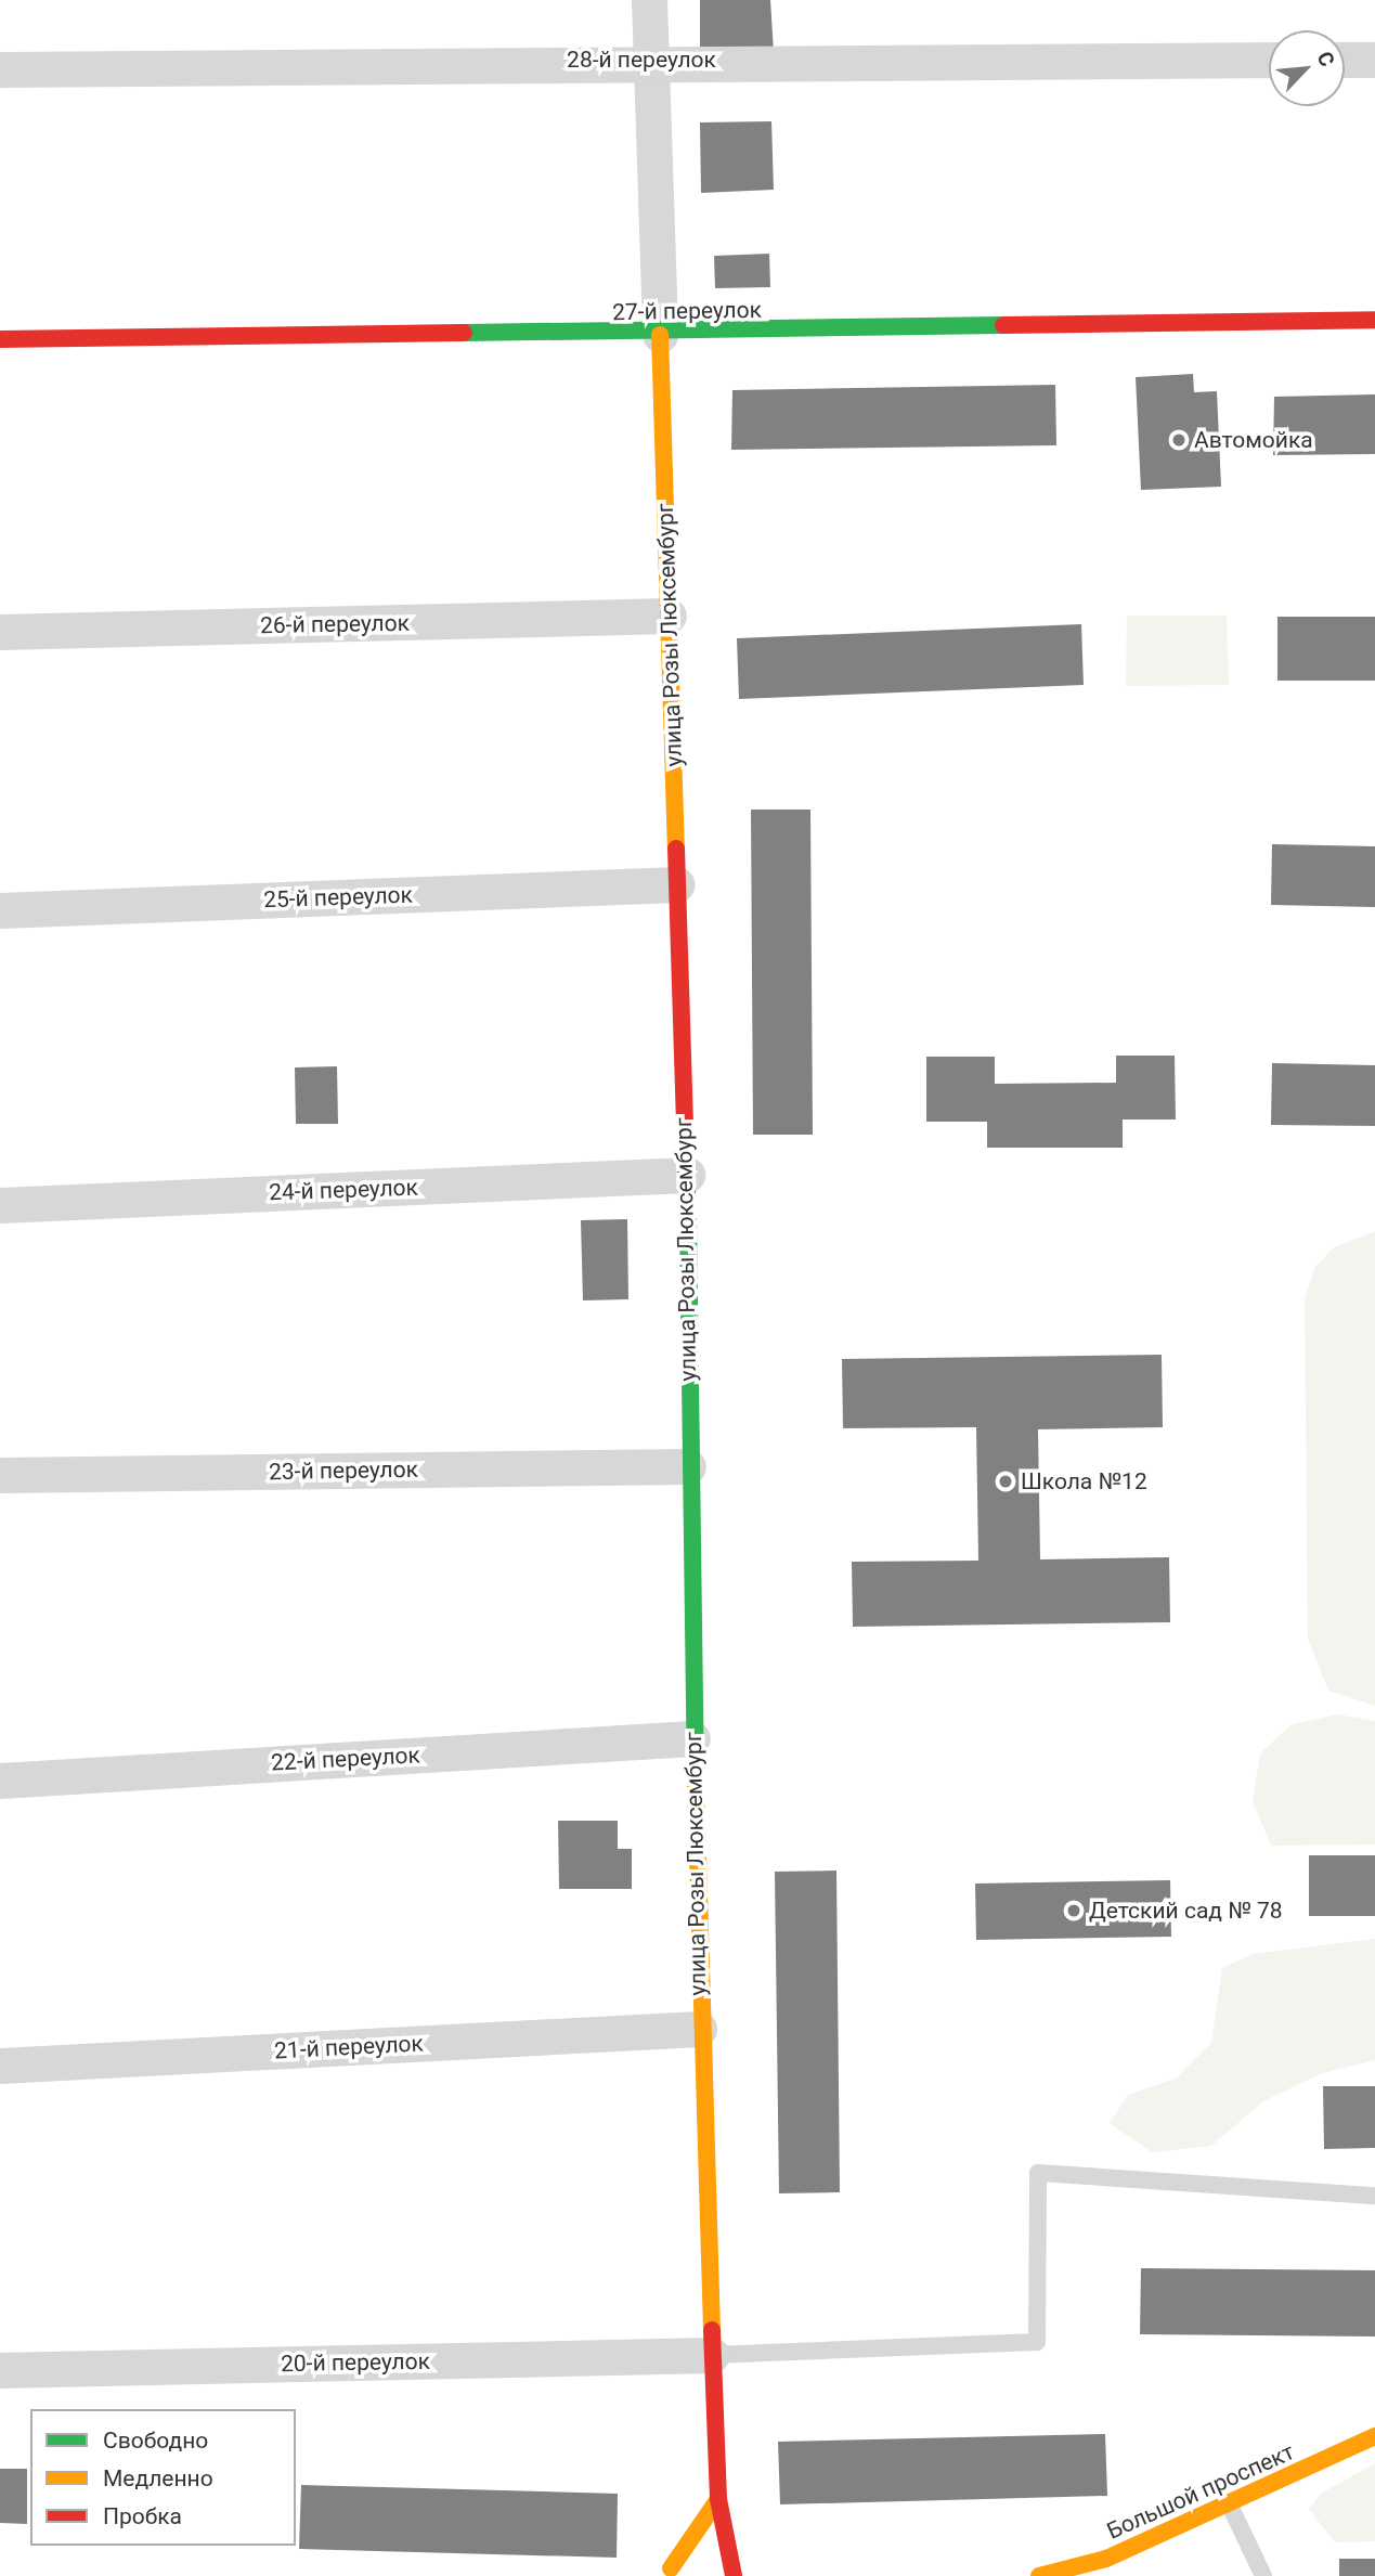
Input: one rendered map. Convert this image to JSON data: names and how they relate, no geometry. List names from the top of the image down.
{
  "streets": {
    "street": [
      "28-й переулок",
      "27-й переулок",
      "26-й переулок",
      "улица Розы Люксембург",
      "25-й переулок",
      "24-й переулок",
      "23-й переулок",
      "22-й переулок",
      "21-й переулок",
      "20-й переулок",
      "Большой проспект"
    ]
  },
  "crossings": [
    ["28-й переулок", "улица Розы Люксембург"],
    ["27-й переулок", "улица Розы Люксембург"],
    ["26-й переулок", "улица Розы Люксембург"],
    ["улица Розы Люксембург", "25-й переулок"],
    ["улица Розы Люксембург", "24-й переулок"],
    ["улица Розы Люксембург", "23-й переулок"],
    ["улица Розы Люксембург", "22-й переулок"],
    ["улица Розы Люксембург", "21-й переулок"],
    ["улица Розы Люксембург", "20-й переулок"]
  ],
  "places": ["Автомойка", "Школа №12", "Детский сад № 78"],
  "legend": ["Свободно", "Медленно", "Пробка"],
  "north": "top right"
}
